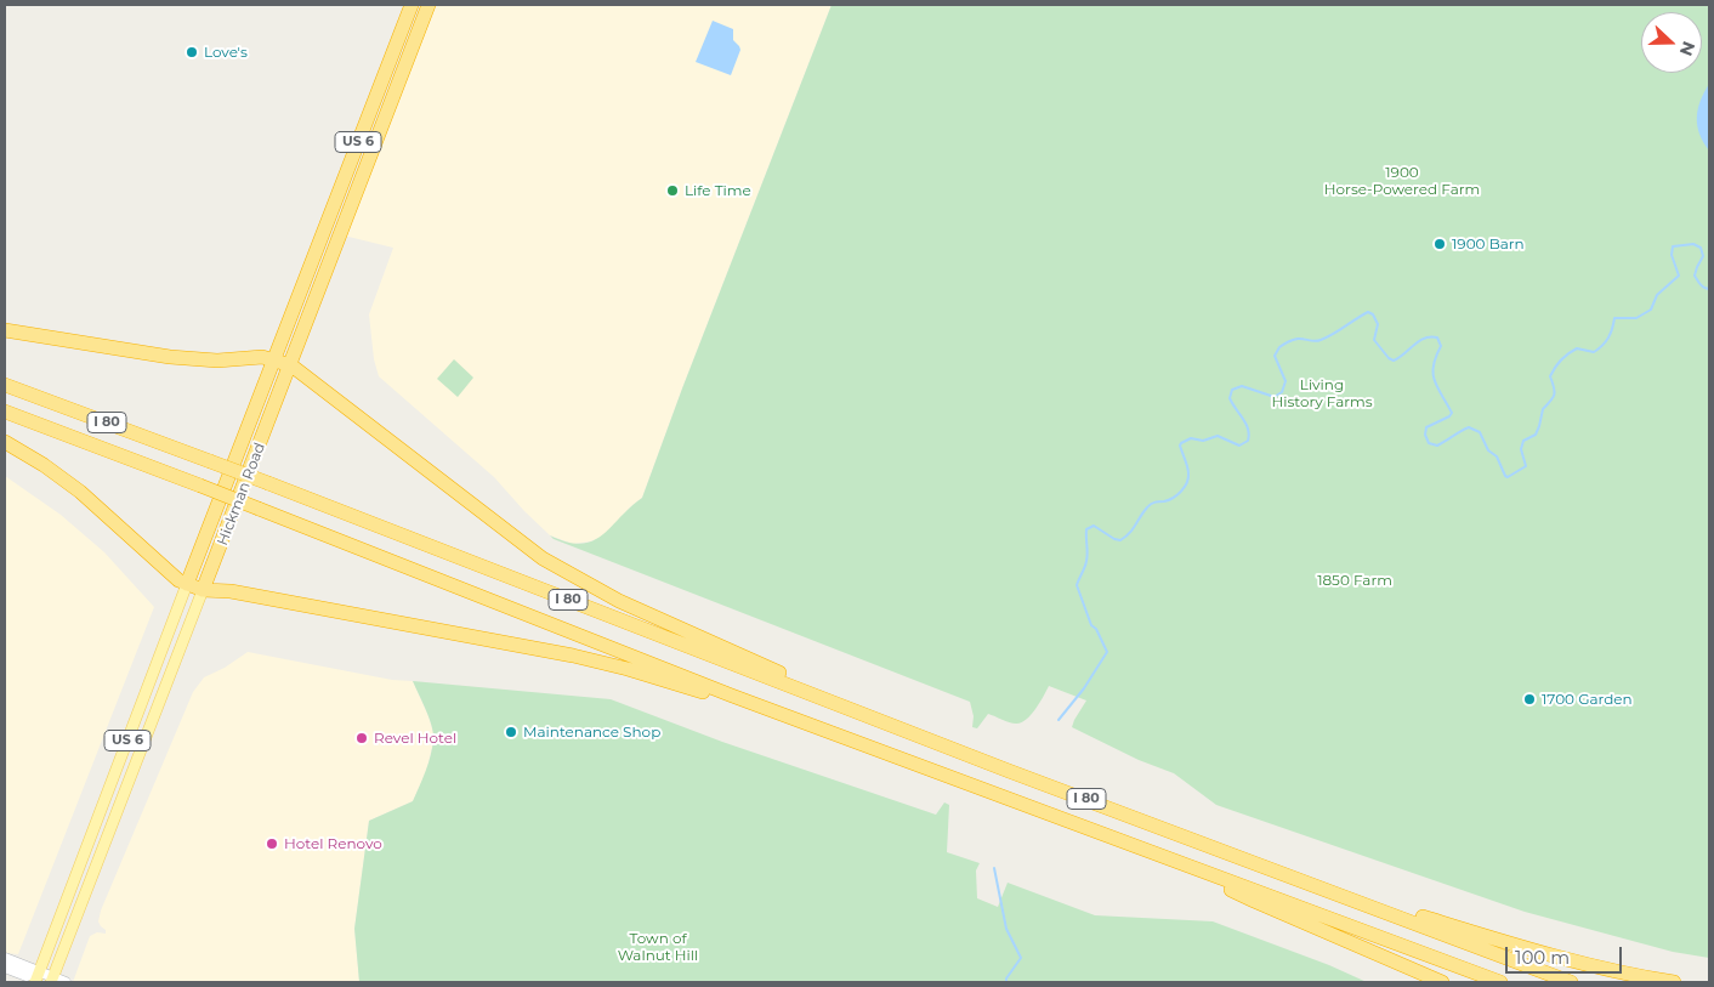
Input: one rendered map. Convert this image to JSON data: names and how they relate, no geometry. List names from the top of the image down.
{
  "streets": {
    "highway": ["US 6", "I 80", "Hickman Road"]
  },
  "parks": [
    "1900 Horse-Powered Farm",
    "Living History Farms",
    "1850 Farm",
    "Town of Walnut Hill"
  ],
  "places": [
    "Love's",
    "Life Time",
    "1900 Barn",
    "1700 Garden",
    "Maintenance Shop",
    "Revel Hotel",
    "Hotel Renovo"
  ],
  "scale_bar": "100 m",
  "north": "right"
}
